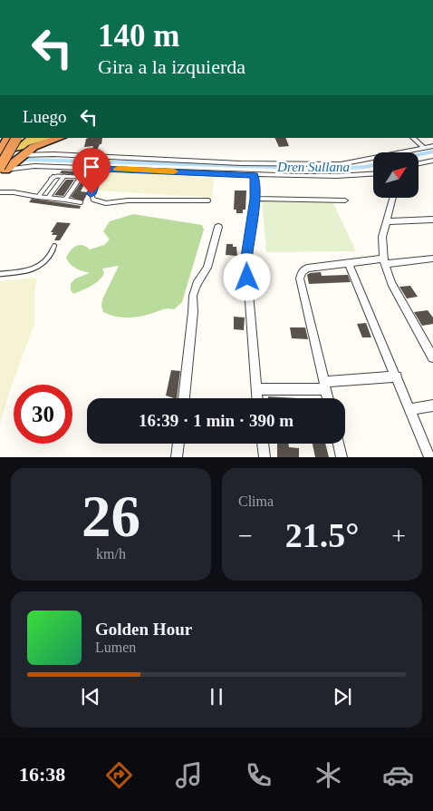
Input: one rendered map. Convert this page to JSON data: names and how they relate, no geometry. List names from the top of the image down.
{
  "water": ["Dren Sullana"],
  "north": "top right",
  "page": {
    "turn": ["140 m", "Gira a la izquierda"],
    "then": "Luego",
    "limit": "30",
    "trip": "16:39 · 1 min · 390 m",
    "tile": [
      ["26", "km/h"],
      "Clima"
    ],
    "heat": ["−", "21.5°", "+"],
    "song": ["Golden Hour", "Lumen"],
    "tabs": "16:38"
  }
}
